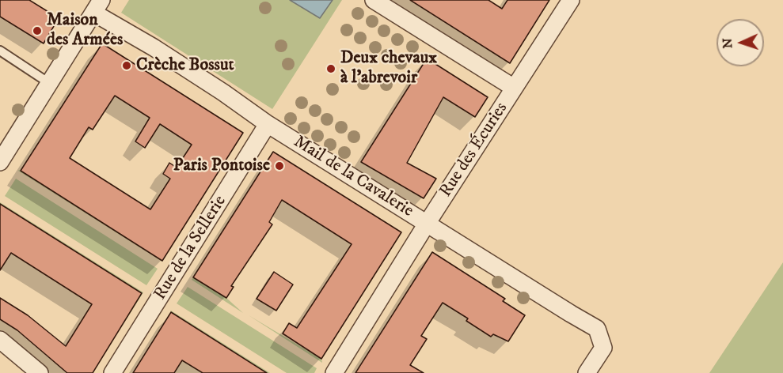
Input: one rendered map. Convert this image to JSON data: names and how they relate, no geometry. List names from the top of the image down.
{
  "streets": {
    "street": ["Rue des Écuries", "Mail de la Cavalerie", "Rue de la Sellerie"]
  },
  "crossings": [
    ["Rue des Écuries", "Mail de la Cavalerie"],
    ["Mail de la Cavalerie", "Rue de la Sellerie"]
  ],
  "places": [
    "Maison des Armées",
    "Crèche Bossut",
    "Deux chevaux à l'abrevoir",
    "Paris Pontoise"
  ],
  "north": "left"
}
